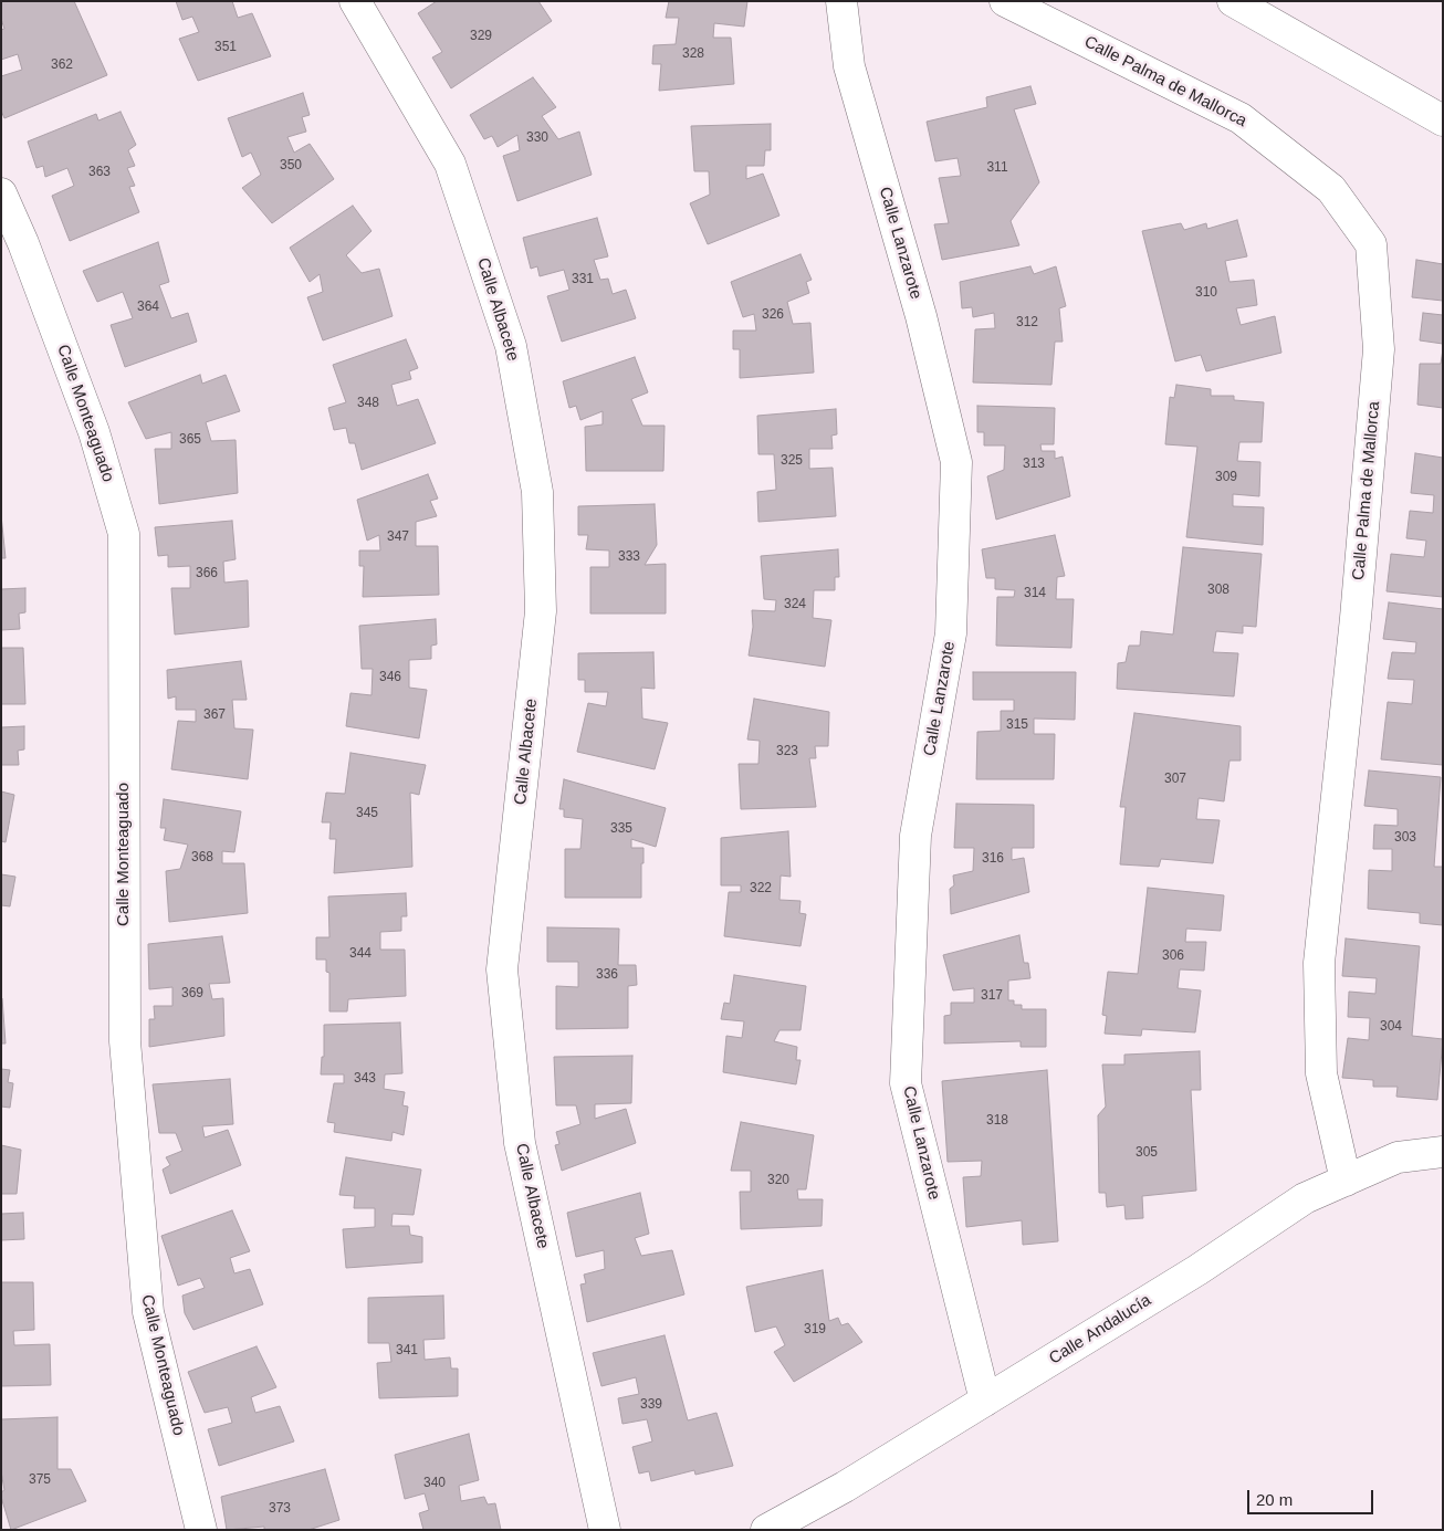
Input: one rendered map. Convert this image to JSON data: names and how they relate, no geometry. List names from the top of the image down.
{
  "streets": {
    "street": [
      "Calle Palma de Mallorca",
      "Calle Lanzarote",
      "Calle Albacete",
      "Calle Monteaguado",
      "Calle Andalucía"
    ]
  },
  "crossings": [
    ["Calle Palma de Mallorca", "Calle Andalucía"],
    ["Calle Lanzarote", "Calle Andalucía"]
  ],
  "house_numbers": [
    "329",
    "351",
    "328",
    "362",
    "330",
    "350",
    "311",
    "363",
    "331",
    "310",
    "364",
    "326",
    "312",
    "348",
    "365",
    "325",
    "313",
    "309",
    "347",
    "333",
    "366",
    "308",
    "314",
    "324",
    "346",
    "367",
    "315",
    "323",
    "307",
    "345",
    "335",
    "303",
    "368",
    "316",
    "322",
    "344",
    "306",
    "336",
    "369",
    "317",
    "304",
    "343",
    "318",
    "305",
    "320",
    "319",
    "341",
    "339",
    "375",
    "340",
    "373"
  ],
  "scale_bar": "20 m"
}
